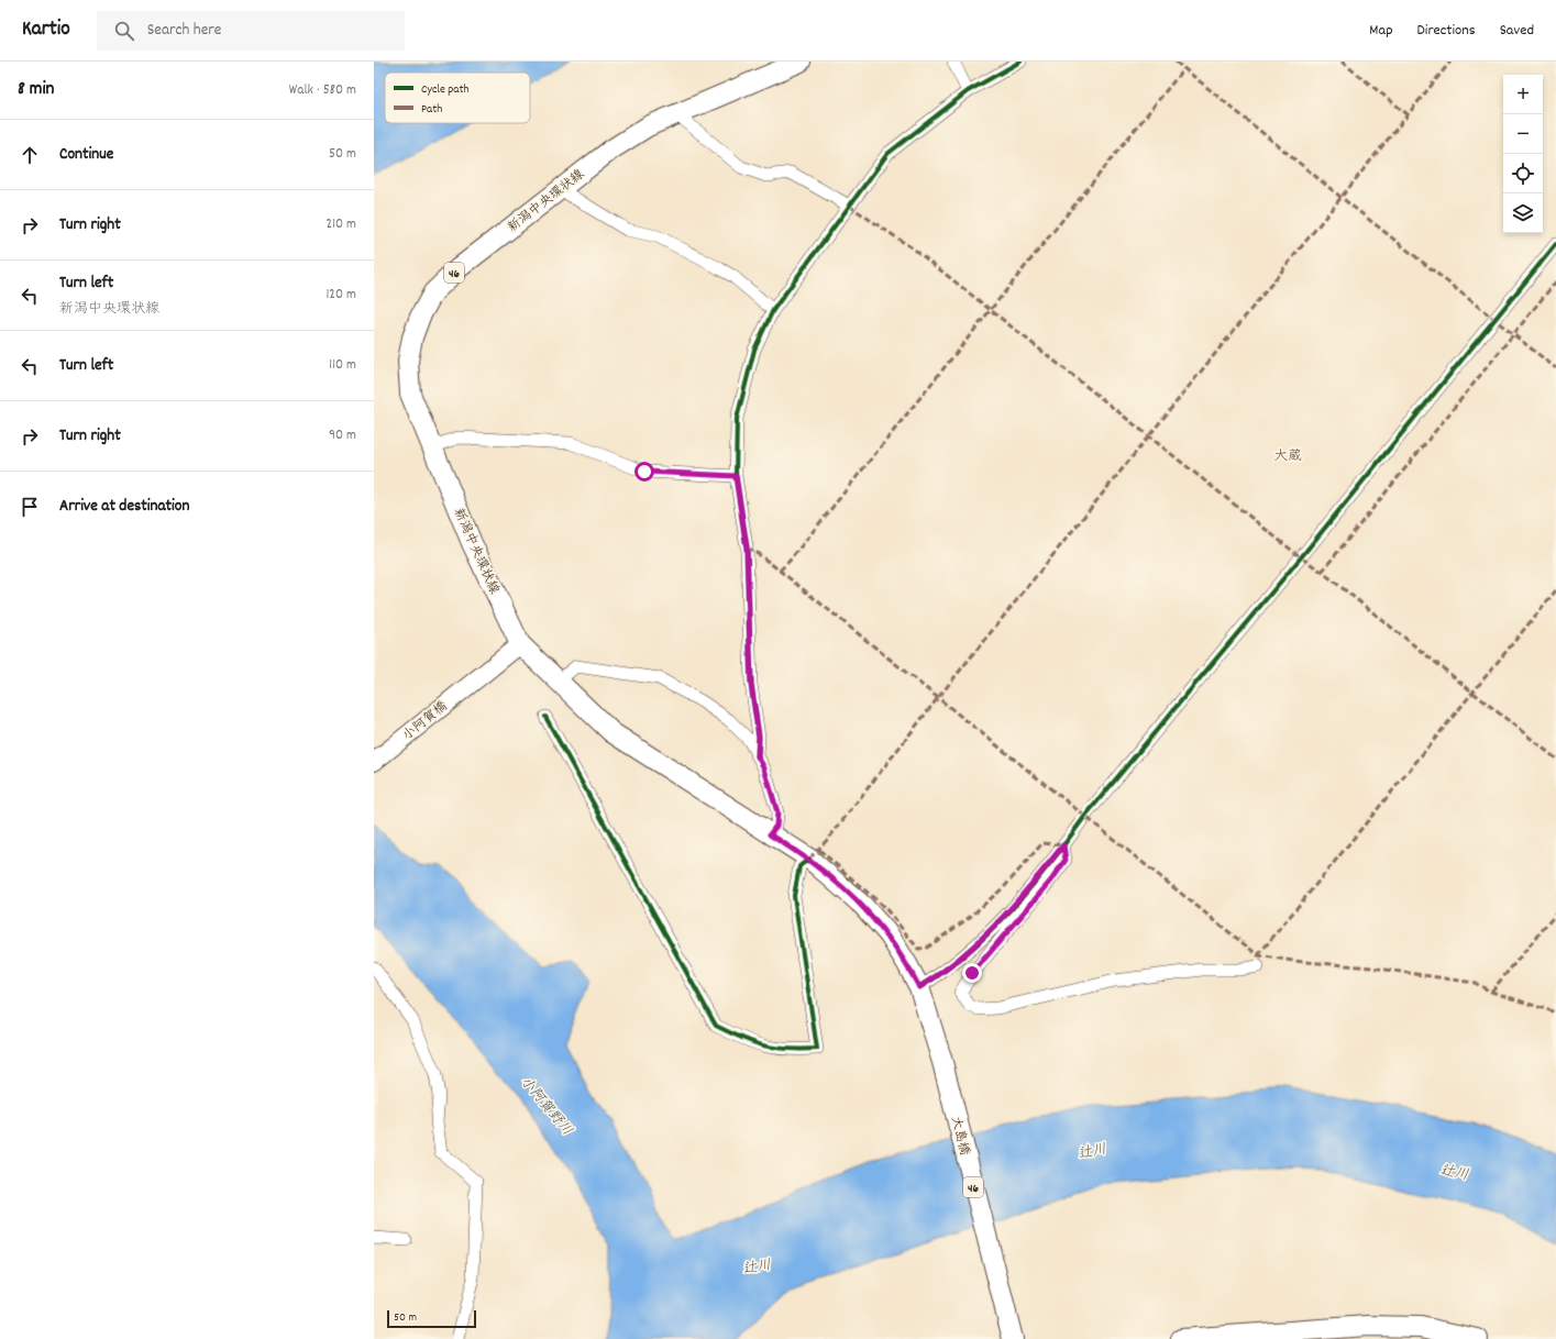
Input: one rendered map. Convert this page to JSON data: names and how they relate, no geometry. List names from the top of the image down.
{
  "streets": {
    "main road": ["新潟中央環状線", "46", "大島橋"],
    "street": ["小阿賀橋"]
  },
  "crossings": [
    ["新潟中央環状線", "小阿賀橋"],
    ["新潟中央環状線", "大島橋"]
  ],
  "districts": ["大蔵"],
  "water": ["小阿賀野川", "辻川"],
  "legend": ["Cycle path", "Path"],
  "scale_bar": "50 m",
  "page": {
    "header": "Kartio",
    "search": "Search here",
    "nav": ["Map", "Directions", "Saved"],
    "heading": ["8 min", "Walk · 580 m"],
    "map_buttons": ["+", "−"],
    "list": [
      ["Continue", "50 m"],
      ["Turn right", "210 m"],
      ["Turn left", "新潟中央環状線", "120 m"],
      ["Turn left", "110 m"],
      ["Turn right", "90 m"],
      "Arrive at destination"
    ],
    "scale": "50 m"
  }
}
